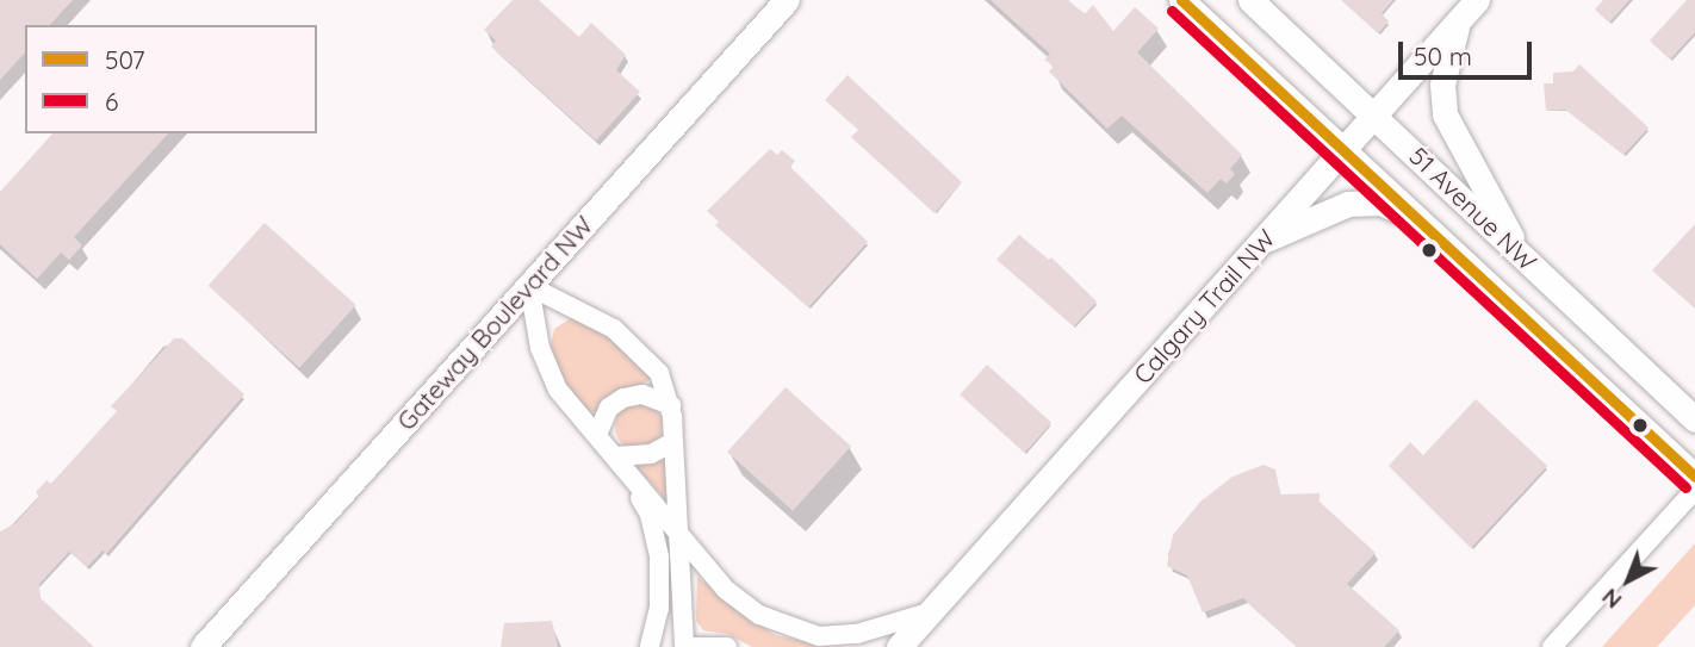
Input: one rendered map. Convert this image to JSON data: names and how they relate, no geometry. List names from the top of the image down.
{
  "streets": {
    "main road": ["51 Avenue NW", "Calgary Trail NW", "Gateway Boulevard NW"]
  },
  "crossings": [
    ["51 Avenue NW", "Calgary Trail NW"]
  ],
  "lines": ["transit line 507", "transit line 6"],
  "legend": ["507", "6"],
  "scale_bar": "50 m",
  "north": "bottom left"
}
